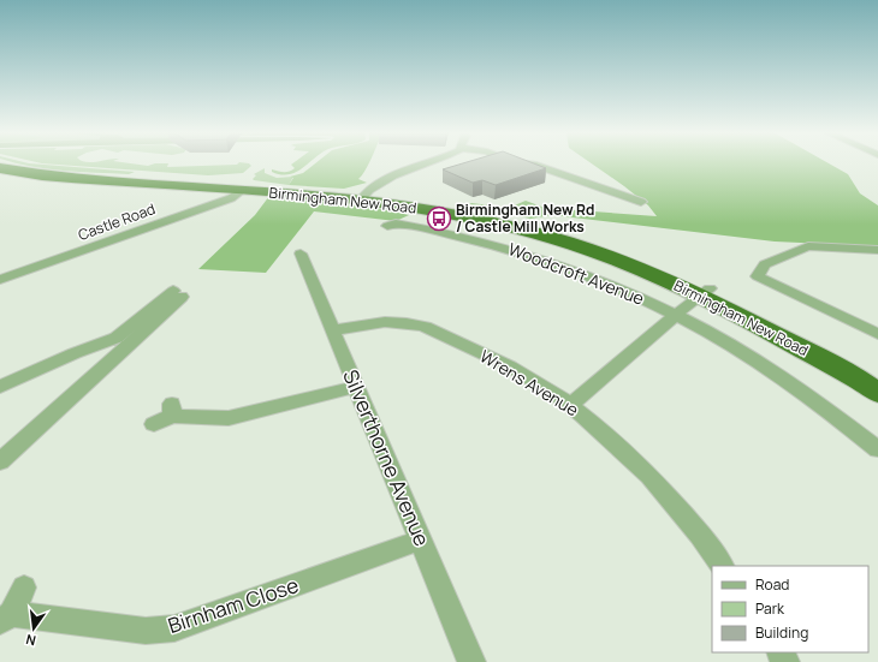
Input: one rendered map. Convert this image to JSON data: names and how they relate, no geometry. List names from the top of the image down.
{
  "streets": {
    "highway": ["Birmingham New Road"],
    "street": [
      "Castle Road",
      "Woodcroft Avenue",
      "Wrens Avenue",
      "Silverthorne Avenue",
      "Birnham Close"
    ]
  },
  "crossings": [
    ["Birmingham New Road", "Castle Road"],
    ["Wrens Avenue", "Silverthorne Avenue"],
    ["Silverthorne Avenue", "Birnham Close"]
  ],
  "places": {
    "bus stop": ["Birmingham New Rd / Castle Mill Works"]
  },
  "legend": ["Road", "Park", "Building"],
  "north": "bottom"
}
